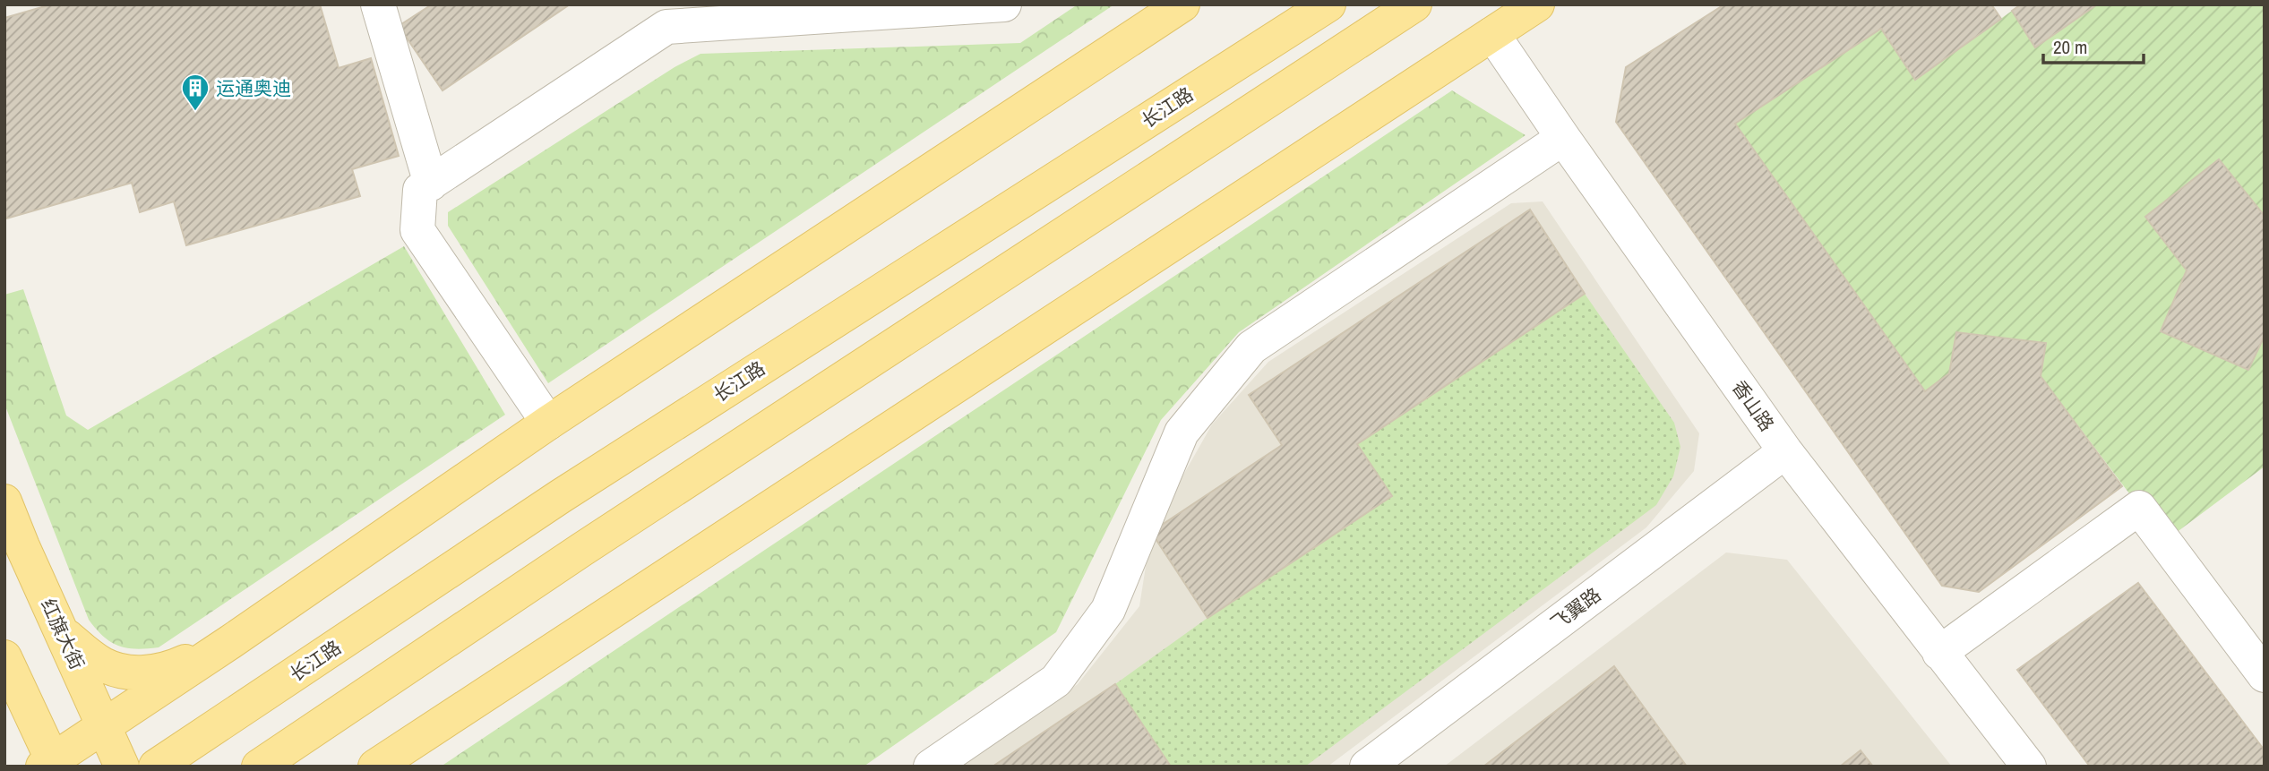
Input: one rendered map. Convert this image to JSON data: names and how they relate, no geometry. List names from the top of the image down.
{
  "streets": {
    "main road": ["长江路", "红旗大街"],
    "street": ["香山路", "飞翼路"]
  },
  "crossings": [
    ["香山路", "飞翼路"]
  ],
  "places": {
    "building": ["运通奥迪"]
  },
  "scale_bar": "20 m"
}
